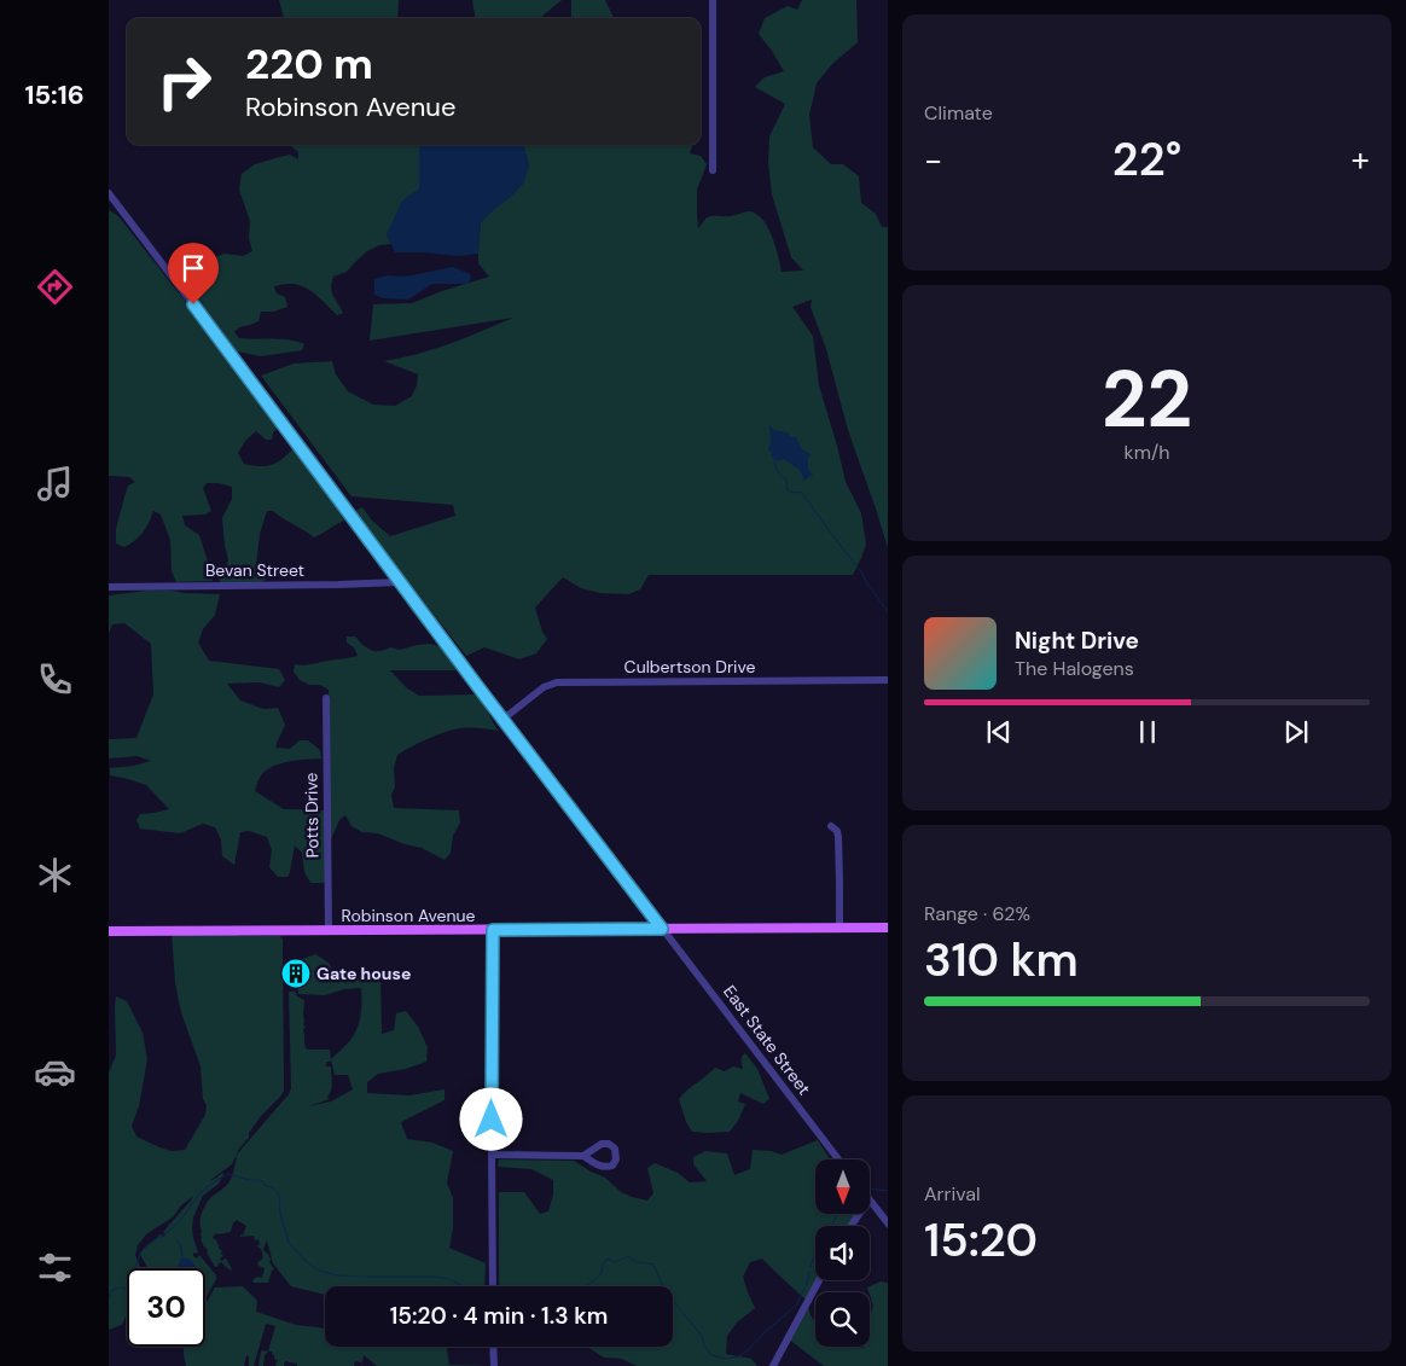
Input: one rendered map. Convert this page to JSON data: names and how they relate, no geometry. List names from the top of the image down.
{
  "streets": {
    "main road": ["Robinson Avenue"],
    "street": [
      "Bevan Street",
      "Culbertson Drive",
      "Potts Drive",
      "East State Street"
    ]
  },
  "crossings": [
    ["Bevan Street", "East State Street"],
    ["Culbertson Drive", "East State Street"],
    ["Potts Drive", "Robinson Avenue"],
    ["Robinson Avenue", "East State Street"]
  ],
  "places": {
    "building": ["Gate house"]
  },
  "north": "bottom",
  "page": {
    "tabs": "15:16",
    "tile": [
      "Climate",
      ["22", "km/h"],
      ["Range · 62%", "310 km"],
      ["Arrival", "15:20"]
    ],
    "turn": ["220 m", "Robinson Avenue"],
    "heat": ["−", "22°", "+"],
    "song": ["Night Drive", "The Halogens"],
    "limit": "30",
    "trip": "15:20 · 4 min · 1.3 km"
  }
}
